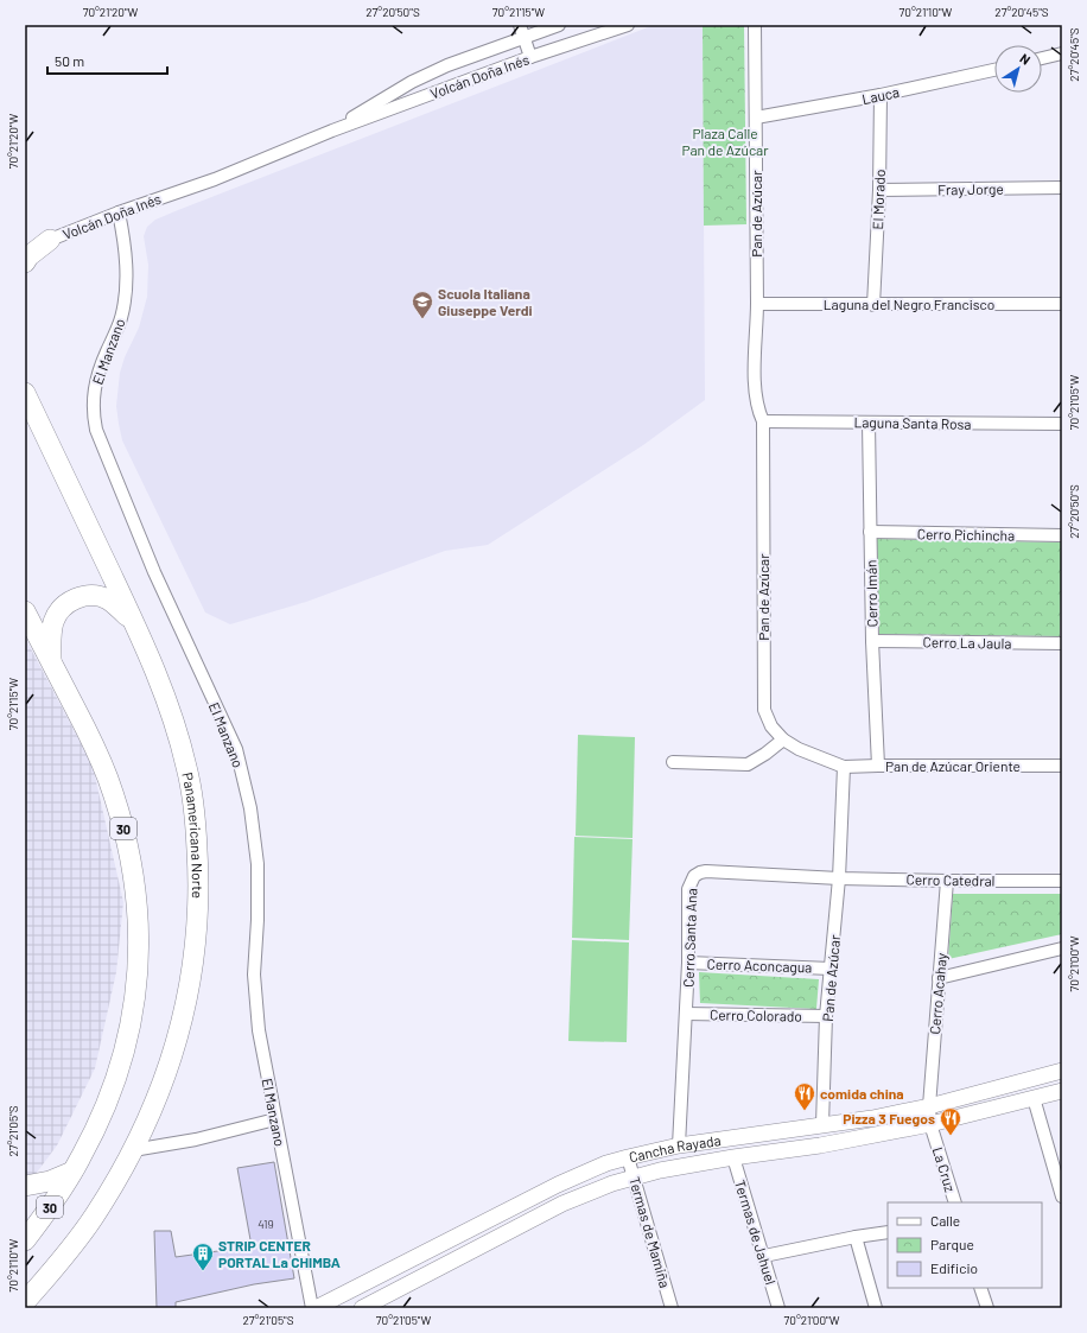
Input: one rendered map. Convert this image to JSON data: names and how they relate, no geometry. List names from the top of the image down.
{
  "streets": {
    "highway": ["30", "Panamericana Norte"],
    "street": [
      "Volcán Doña Inés",
      "Lauca",
      "Fray Jorge",
      "El Morado",
      "Pan de Azúcar",
      "Laguna del Negro Francisco",
      "El Manzano",
      "Laguna Santa Rosa",
      "Cerro Pichincha",
      "Cerro Imán",
      "Cerro La Jaula",
      "Pan de Azúcar Oriente",
      "Cerro Catedral",
      "Cerro Santa Ana",
      "Cerro Aconcagua",
      "Cerro Acahay",
      "Cerro Colorado",
      "Cancha Rayada",
      "La Cruz",
      "Termas de Mamiña",
      "Termas de Jahuel"
    ]
  },
  "crossings": [
    ["Volcán Doña Inés", "El Manzano"],
    ["Lauca", "El Morado"],
    ["Lauca", "Pan de Azúcar"],
    ["Fray Jorge", "El Morado"],
    ["El Morado", "Laguna del Negro Francisco"],
    ["Pan de Azúcar", "Laguna del Negro Francisco"],
    ["Pan de Azúcar", "Laguna Santa Rosa"],
    ["Pan de Azúcar", "Pan de Azúcar Oriente"],
    ["Pan de Azúcar", "Cerro Catedral"],
    ["Pan de Azúcar", "Cerro Santa Ana"],
    ["Pan de Azúcar", "Cerro Aconcagua"],
    ["Pan de Azúcar", "Cerro Colorado"],
    ["Pan de Azúcar", "Cancha Rayada"],
    ["Laguna Santa Rosa", "Cerro Imán"],
    ["Cerro Pichincha", "Cerro Imán"],
    ["Cerro Imán", "Cerro La Jaula"],
    ["Cerro Imán", "Pan de Azúcar Oriente"],
    ["Cerro Catedral", "Cerro Santa Ana"],
    ["Cerro Catedral", "Cerro Acahay"],
    ["Cerro Santa Ana", "Cerro Aconcagua"],
    ["Cerro Santa Ana", "Cerro Colorado"],
    ["Cerro Santa Ana", "Cancha Rayada"],
    ["Cerro Acahay", "Cancha Rayada"],
    ["Cerro Acahay", "La Cruz"],
    ["Cancha Rayada", "La Cruz"],
    ["Cancha Rayada", "Termas de Mamiña"],
    ["Cancha Rayada", "Termas de Jahuel"]
  ],
  "parks": ["Plaza Calle Pan de Azúcar"],
  "places": {
    "school or university": ["Scuola Italiana Giuseppe Verdi"],
    "restaurant": ["comida china", "Pizza 3 Fuegos"],
    "building": ["STRIP CENTER PORTAL La CHIMBA"]
  },
  "house_numbers": ["419"],
  "legend": ["Calle", "Parque", "Edificio"],
  "scale_bar": "50 m",
  "north": "top right",
  "coordinates": [
    "70°21'20\"W",
    "27°20'50\"S",
    "70°21'15\"W",
    "70°21'10\"W",
    "27°20'45\"S",
    "70°21'05\"W",
    "70°21'00\"W",
    "27°21'05\"S"
  ]
}
